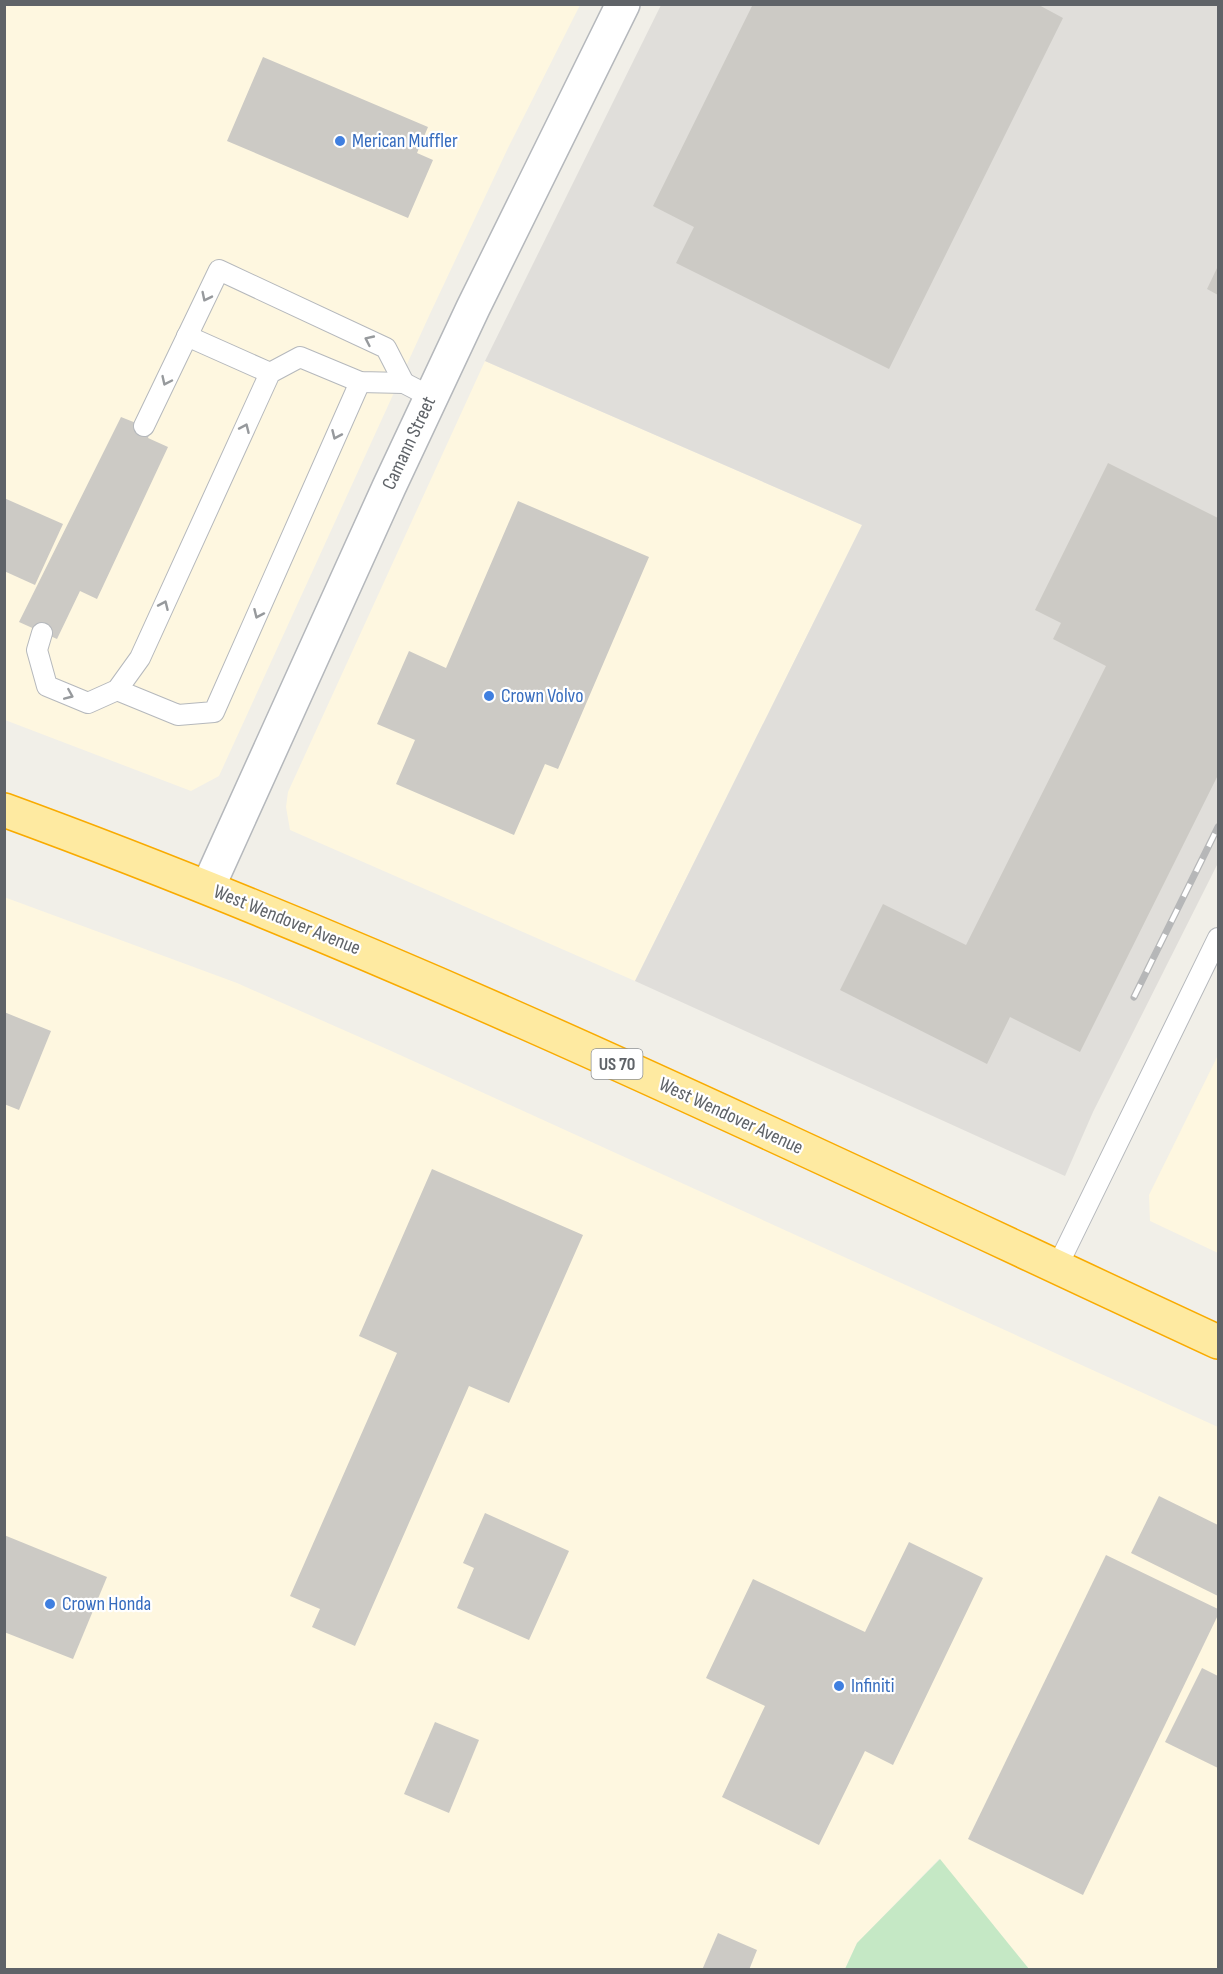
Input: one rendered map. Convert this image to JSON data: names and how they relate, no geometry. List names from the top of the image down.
{
  "streets": {
    "highway": ["West Wendover Avenue", "US 70"],
    "street": ["Camann Street"]
  },
  "crossings": [
    ["Camann Street", "West Wendover Avenue"]
  ],
  "places": [
    "Merican Muffler",
    "Crown Volvo",
    "Crown Honda",
    "Infiniti"
  ]
}
